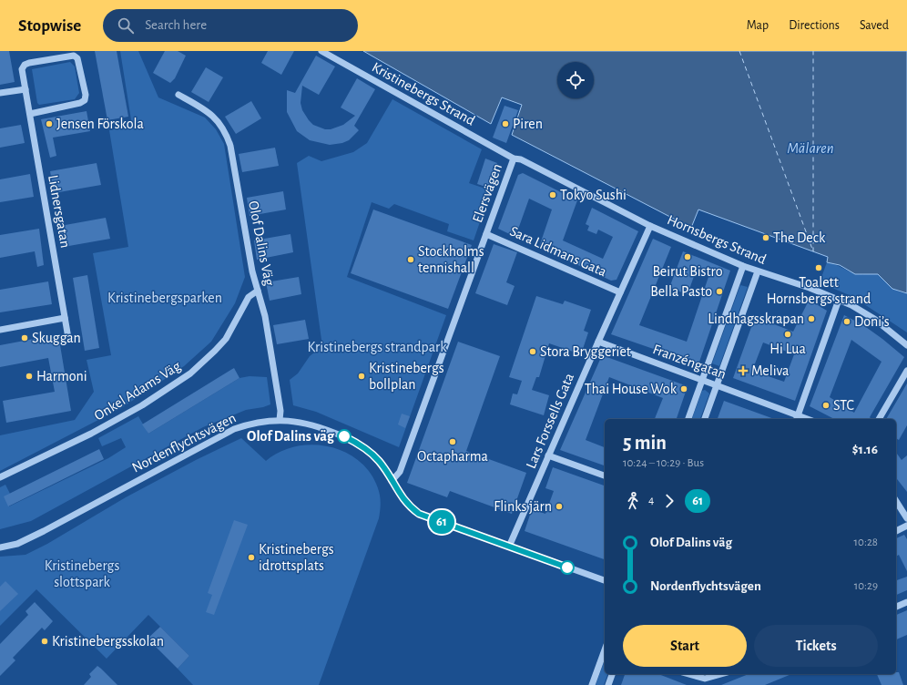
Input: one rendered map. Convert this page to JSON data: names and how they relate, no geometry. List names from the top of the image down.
{
  "streets": {
    "street": [
      "Kristinebergs Strand",
      "Elersvägen",
      "Lidnersgatan",
      "Hornsbergs Strand",
      "Olof Dalins Väg",
      "Sara Lidmans Gata",
      "Franzéngatan",
      "Onkel Adams Väg",
      "Lars Forssells Gata",
      "Nordenflychtsvägen"
    ]
  },
  "crossings": [
    ["Kristinebergs Strand", "Elersvägen"],
    ["Kristinebergs Strand", "Hornsbergs Strand"],
    ["Elersvägen", "Hornsbergs Strand"],
    ["Elersvägen", "Sara Lidmans Gata"],
    ["Elersvägen", "Nordenflychtsvägen"],
    ["Hornsbergs Strand", "Lars Forssells Gata"],
    ["Olof Dalins Väg", "Onkel Adams Väg"],
    ["Olof Dalins Väg", "Nordenflychtsvägen"],
    ["Sara Lidmans Gata", "Lars Forssells Gata"],
    ["Franzéngatan", "Lars Forssells Gata"],
    ["Lars Forssells Gata", "Nordenflychtsvägen"]
  ],
  "water": ["Mälaren"],
  "parks": ["Kristinebergsparken", "Kristinebergs strandpark", "Kristinebergs slottspark"],
  "places": {
    "other": [
      "Jensen Förskola",
      "Piren",
      "Tokyo Sushi",
      "The Deck",
      "Beirut Bistro",
      "Stockholms tennishall",
      "Toalett Hornsbergs strand",
      "Bella Pasto",
      "Lindhagsskrapan",
      "Doni’s",
      "Hi Lua",
      "Skuggan",
      "Stora Bryggeriet",
      "Harmoni",
      "Kristinebergs bollplan",
      "Thai House Wok",
      "STC",
      "Olof Dalins väg",
      "Octapharma",
      "Flinks järn",
      "Kristinebergs idrottsplats",
      "Kristinebergsskolan"
    ],
    "health": ["Meliva"]
  },
  "lines": ["bus line 61"],
  "page": {
    "header": "Stopwise",
    "search": "Search here",
    "nav": ["Map", "Directions", "Saved"],
    "on_map": "61",
    "heading": ["5 min", "10:24 – 10:29 · Bus", "$1.16"],
    "legs": ["4", "61"],
    "list": [
      {
        "name": "Olof Dalins väg",
        "value": "10:28"
      },
      {
        "name": "Nordenflychtsvägen",
        "value": "10:29"
      }
    ],
    "buttons": ["Start", "Tickets"]
  }
}
